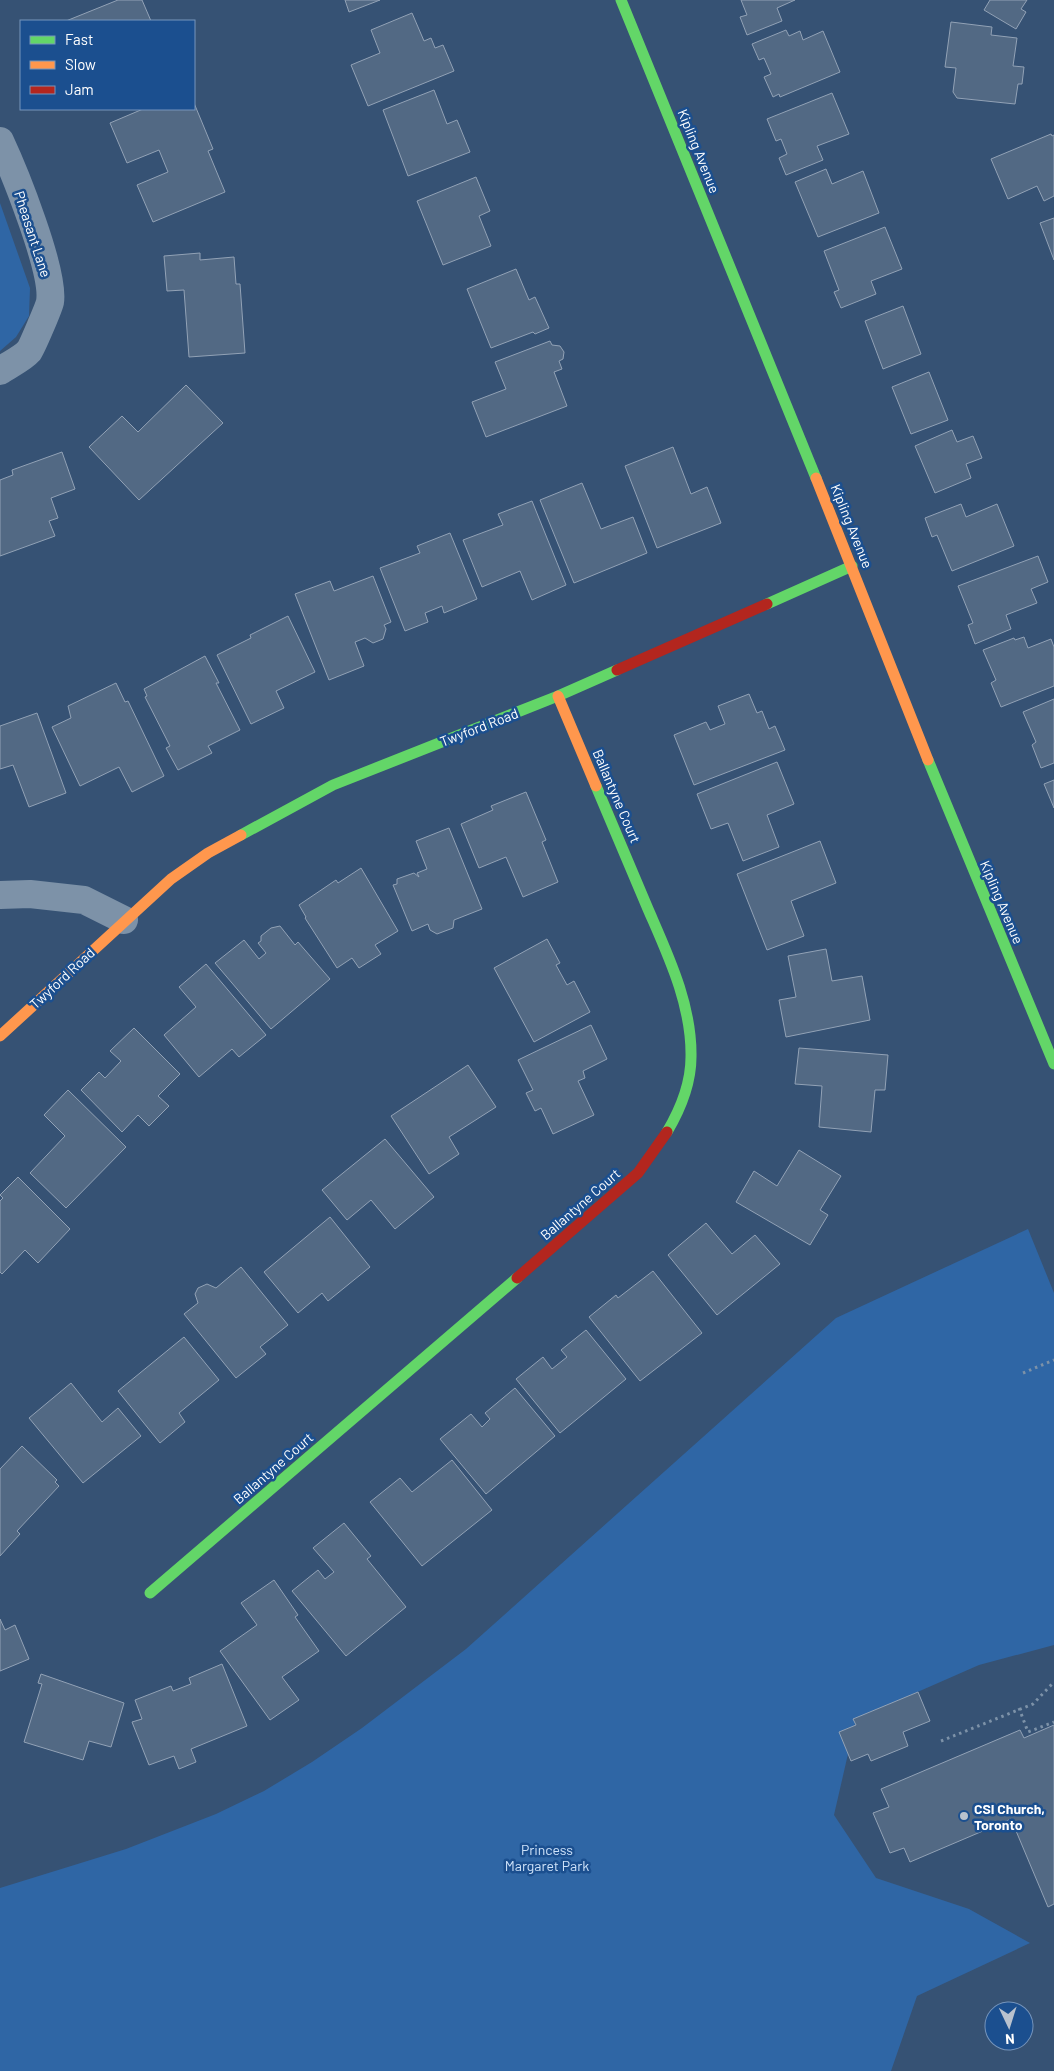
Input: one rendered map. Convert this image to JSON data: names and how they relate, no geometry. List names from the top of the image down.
{
  "streets": {
    "street": [
      "Kipling Avenue",
      "Pheasant Lane",
      "Twyford Road",
      "Ballantyne Court"
    ]
  },
  "crossings": [
    ["Kipling Avenue", "Twyford Road"],
    ["Twyford Road", "Ballantyne Court"]
  ],
  "parks": ["Princess Margaret Park"],
  "places": ["CSI Church, Toronto"],
  "legend": ["Fast", "Slow", "Jam"],
  "north": "bottom"
}
